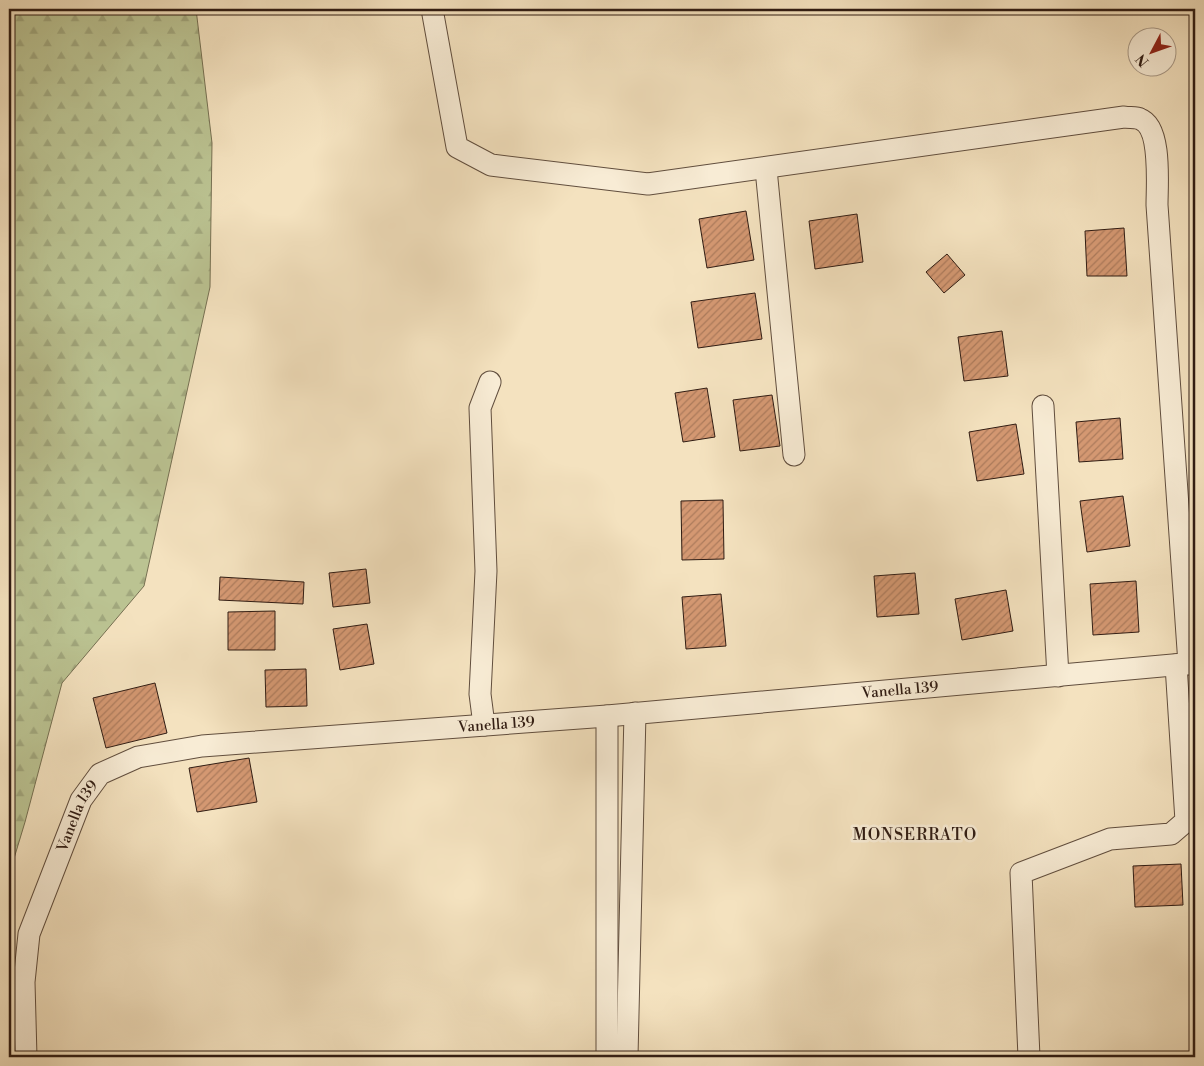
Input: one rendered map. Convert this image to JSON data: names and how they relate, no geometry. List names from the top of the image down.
{
  "streets": {
    "street": ["Vanella 139"]
  },
  "districts": ["MONSERRATO"],
  "north": "bottom left"
}
